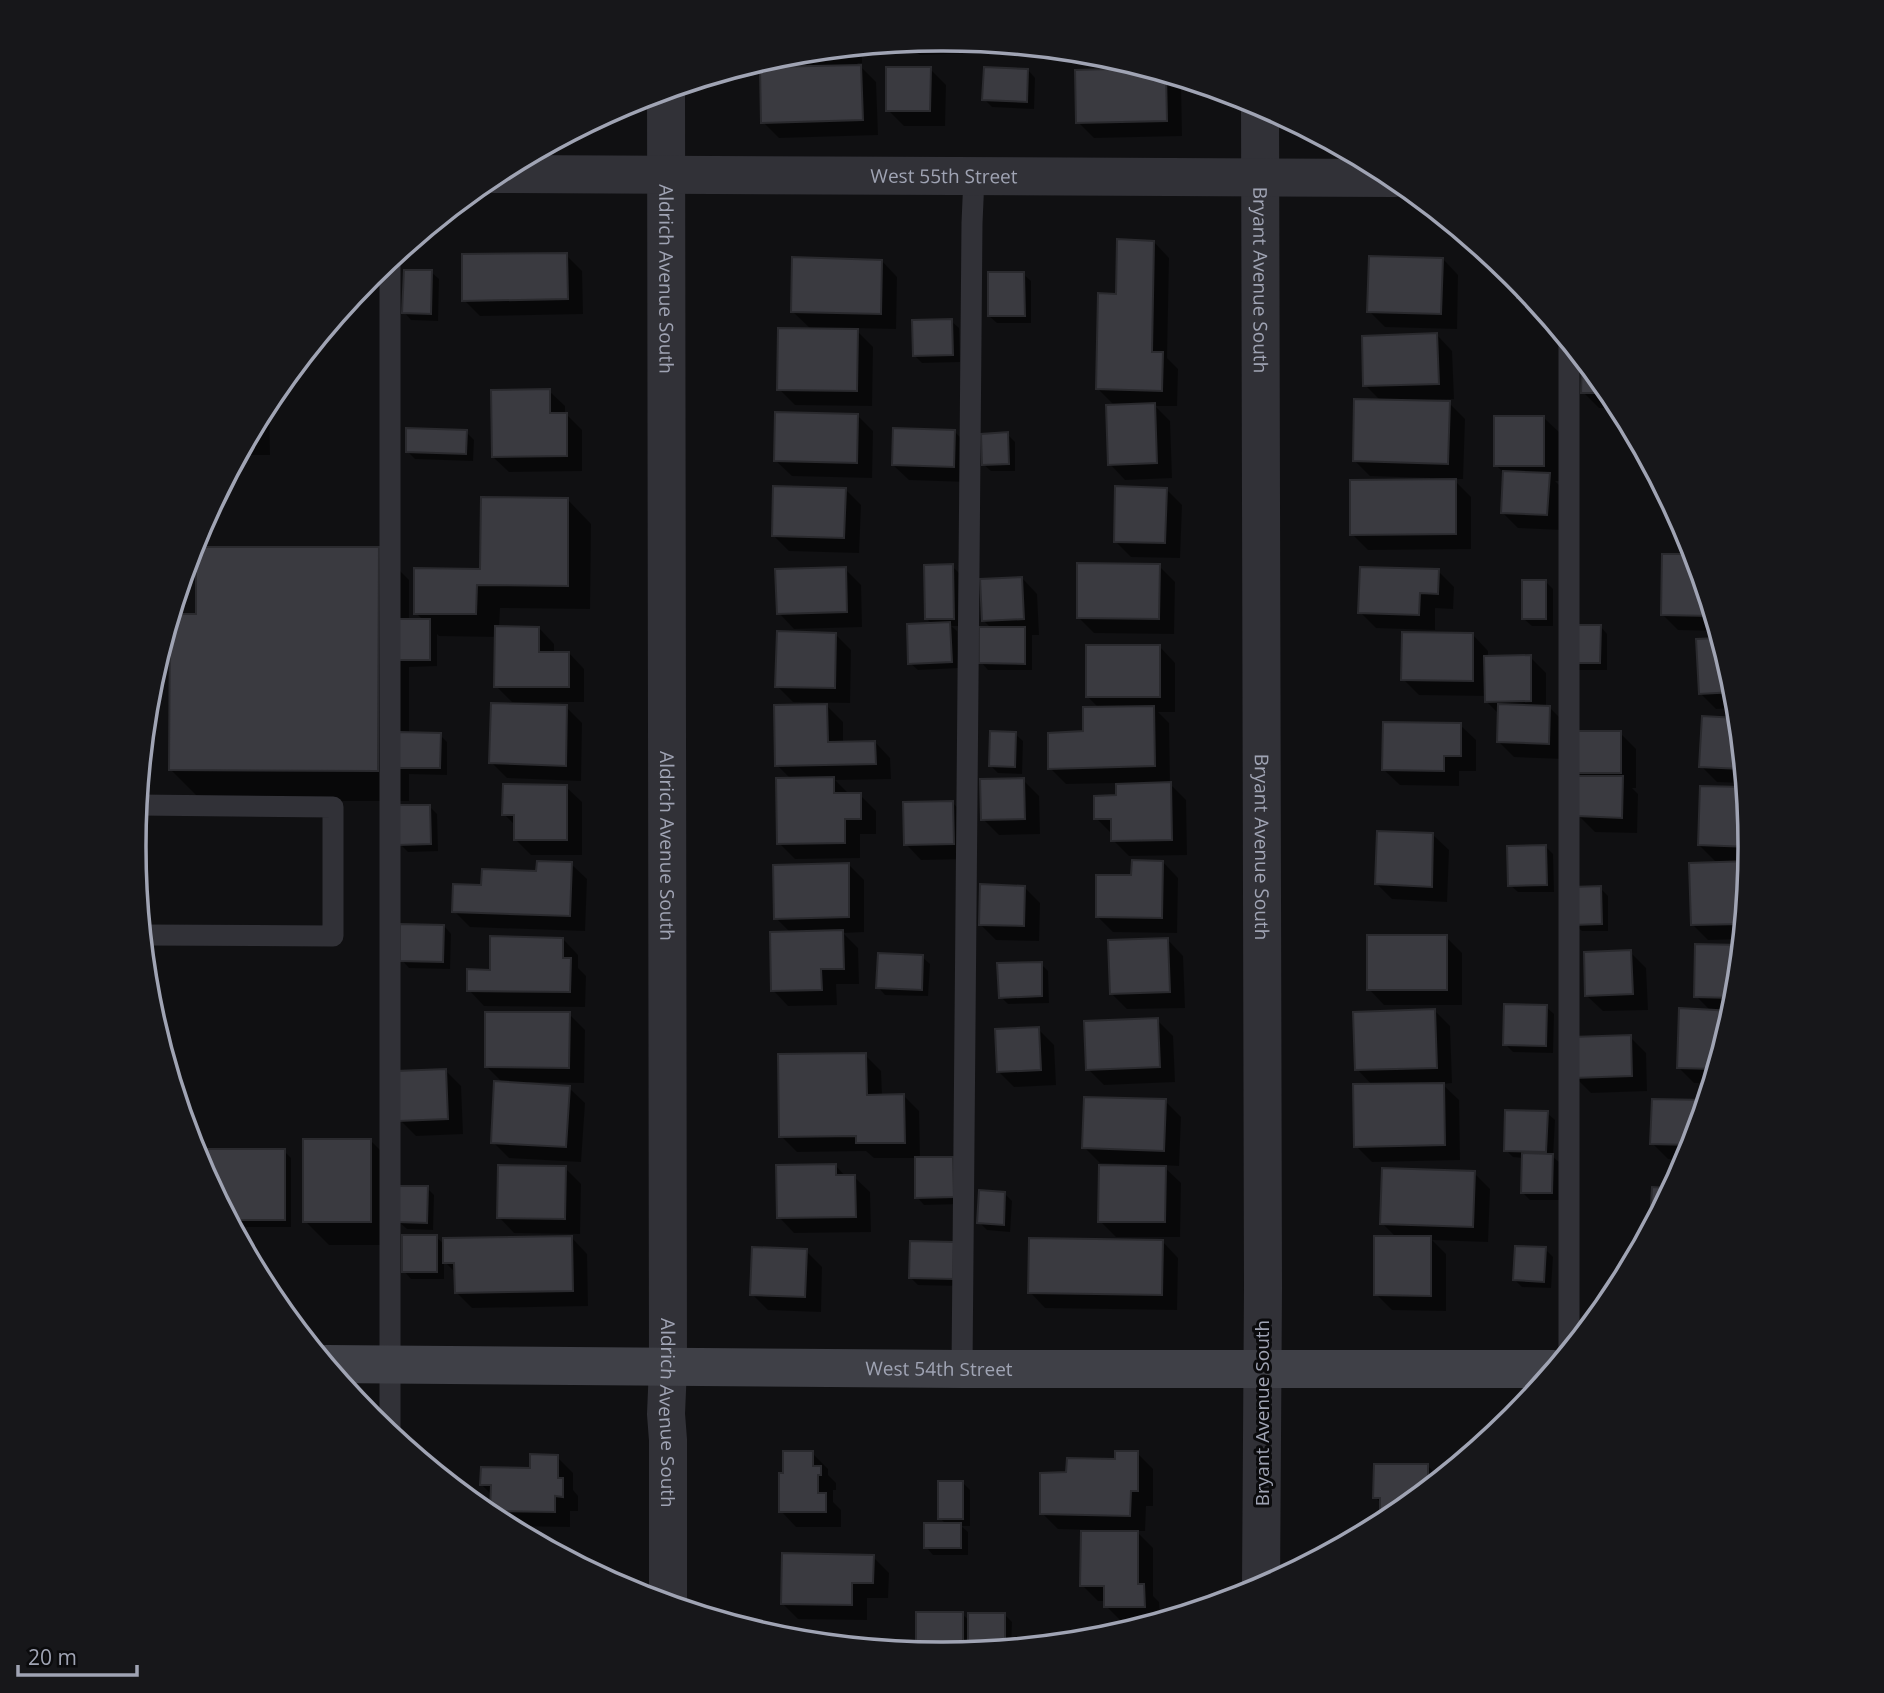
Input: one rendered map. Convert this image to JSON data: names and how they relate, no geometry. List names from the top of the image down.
{
  "streets": {
    "street": [
      "West 55th Street",
      "Bryant Avenue South",
      "Aldrich Avenue South",
      "West 54th Street"
    ]
  },
  "crossings": [
    ["West 55th Street", "Bryant Avenue South"],
    ["West 55th Street", "Aldrich Avenue South"],
    ["Bryant Avenue South", "West 54th Street"],
    ["Aldrich Avenue South", "West 54th Street"]
  ],
  "scale_bar": "20 m"
}
